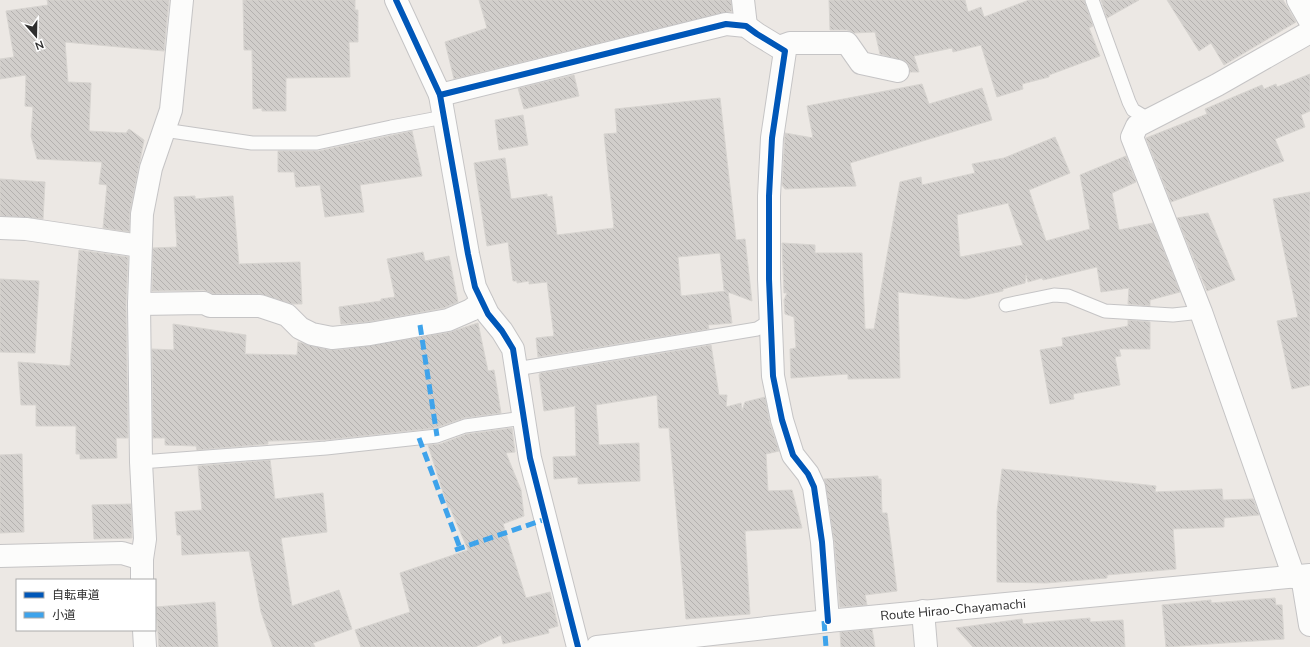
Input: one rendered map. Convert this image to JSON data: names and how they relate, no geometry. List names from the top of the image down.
{
  "streets": {
    "street": ["Route Hirao-Chayamachi"]
  },
  "legend": ["自転車道", "小道"],
  "north": "bottom"
}
